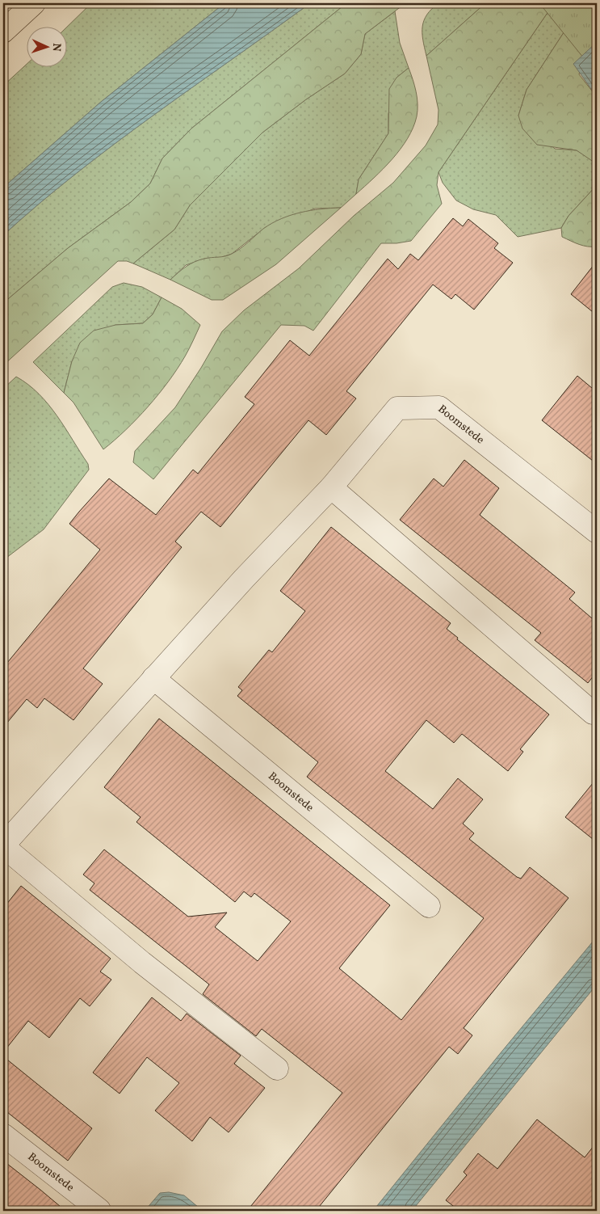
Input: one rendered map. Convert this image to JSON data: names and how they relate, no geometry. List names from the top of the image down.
{
  "streets": {
    "street": ["Boomstede"]
  },
  "north": "right"
}
